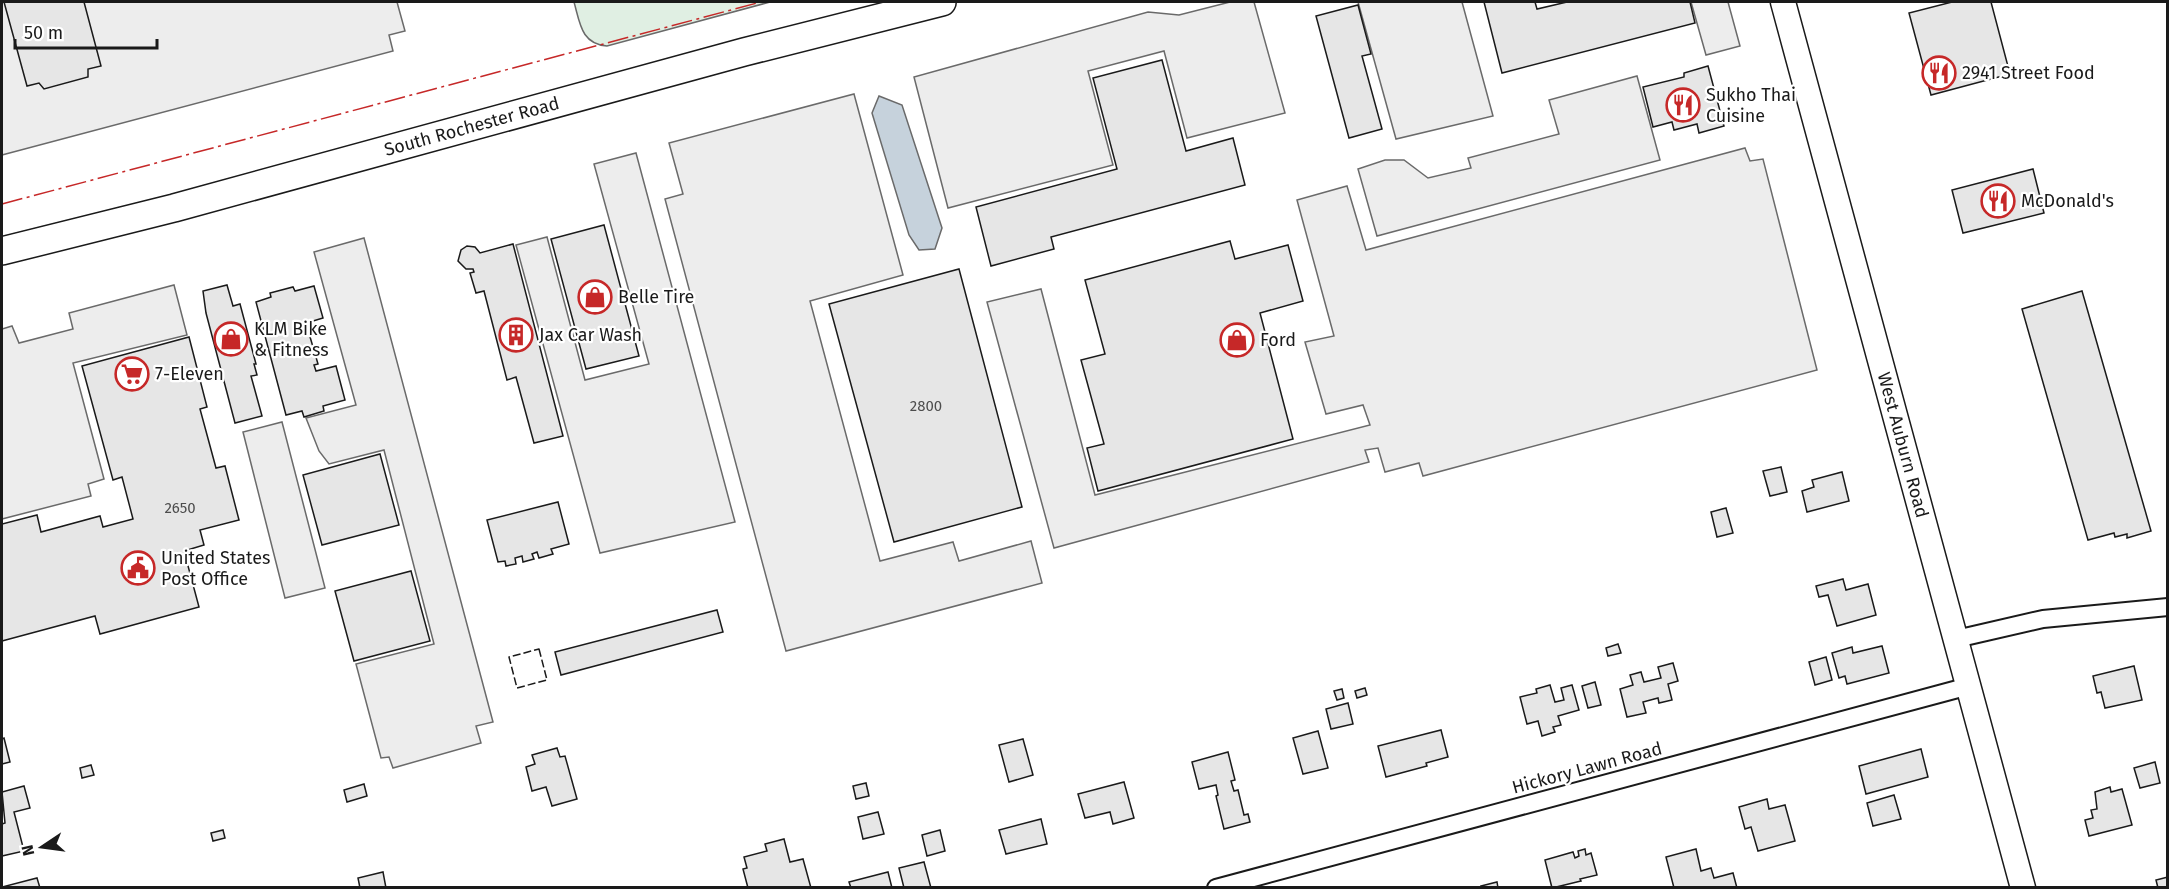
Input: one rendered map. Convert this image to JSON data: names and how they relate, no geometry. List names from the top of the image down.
{
  "streets": {
    "main road": ["South Rochester Road", "West Auburn Road"],
    "street": ["Hickory Lawn Road"]
  },
  "crossings": [
    ["West Auburn Road", "Hickory Lawn Road"]
  ],
  "places": {
    "restaurant": ["2941 Street Food", "Sukho Thai Cuisine", "McDonald's"],
    "shop": ["Belle Tire", "KLM Bike & Fitness", "Ford"],
    "building": ["Jax Car Wash"],
    "supermarket": ["7-Eleven"],
    "public building": ["United States Post Office"]
  },
  "house_numbers": ["2800", "2650"],
  "scale_bar": "50 m",
  "north": "left"
}
